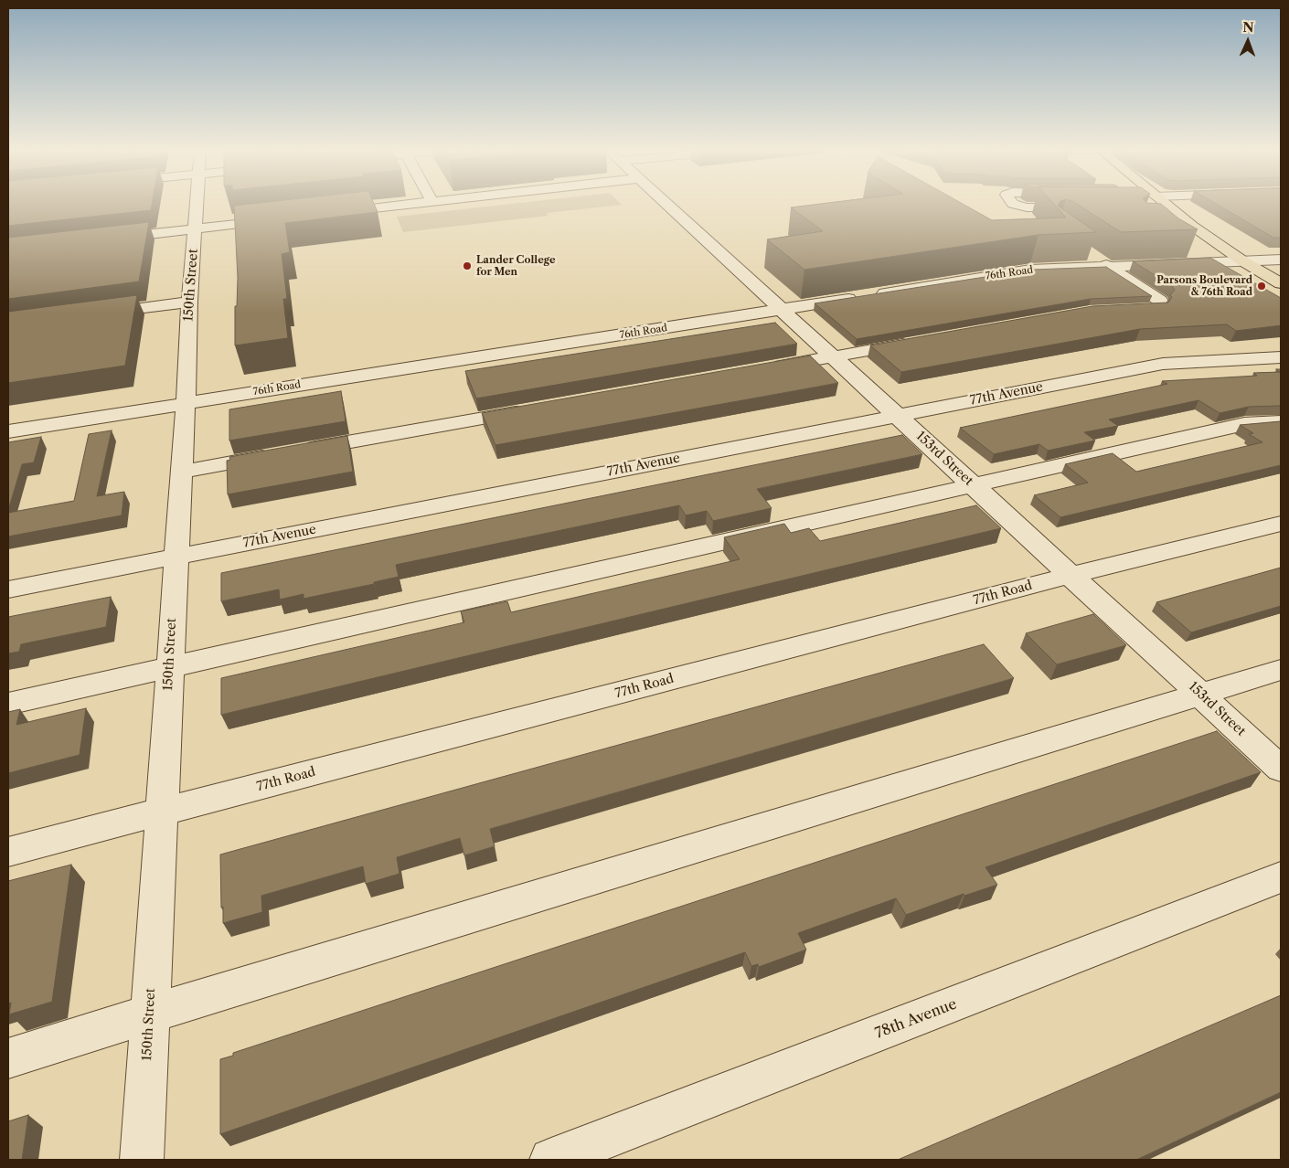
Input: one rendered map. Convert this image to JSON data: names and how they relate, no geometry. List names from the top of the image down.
{
  "streets": {
    "street": [
      "76th Road",
      "150th Street",
      "77th Avenue",
      "153rd Street",
      "77th Road",
      "78th Avenue"
    ]
  },
  "crossings": [
    ["76th Road", "150th Street"],
    ["76th Road", "153rd Street"],
    ["150th Street", "77th Avenue"],
    ["150th Street", "77th Road"],
    ["77th Avenue", "153rd Street"],
    ["153rd Street", "77th Road"]
  ],
  "places": ["Lander College for Men", "Parsons Boulevard & 76th Road"],
  "north": "top"
}
